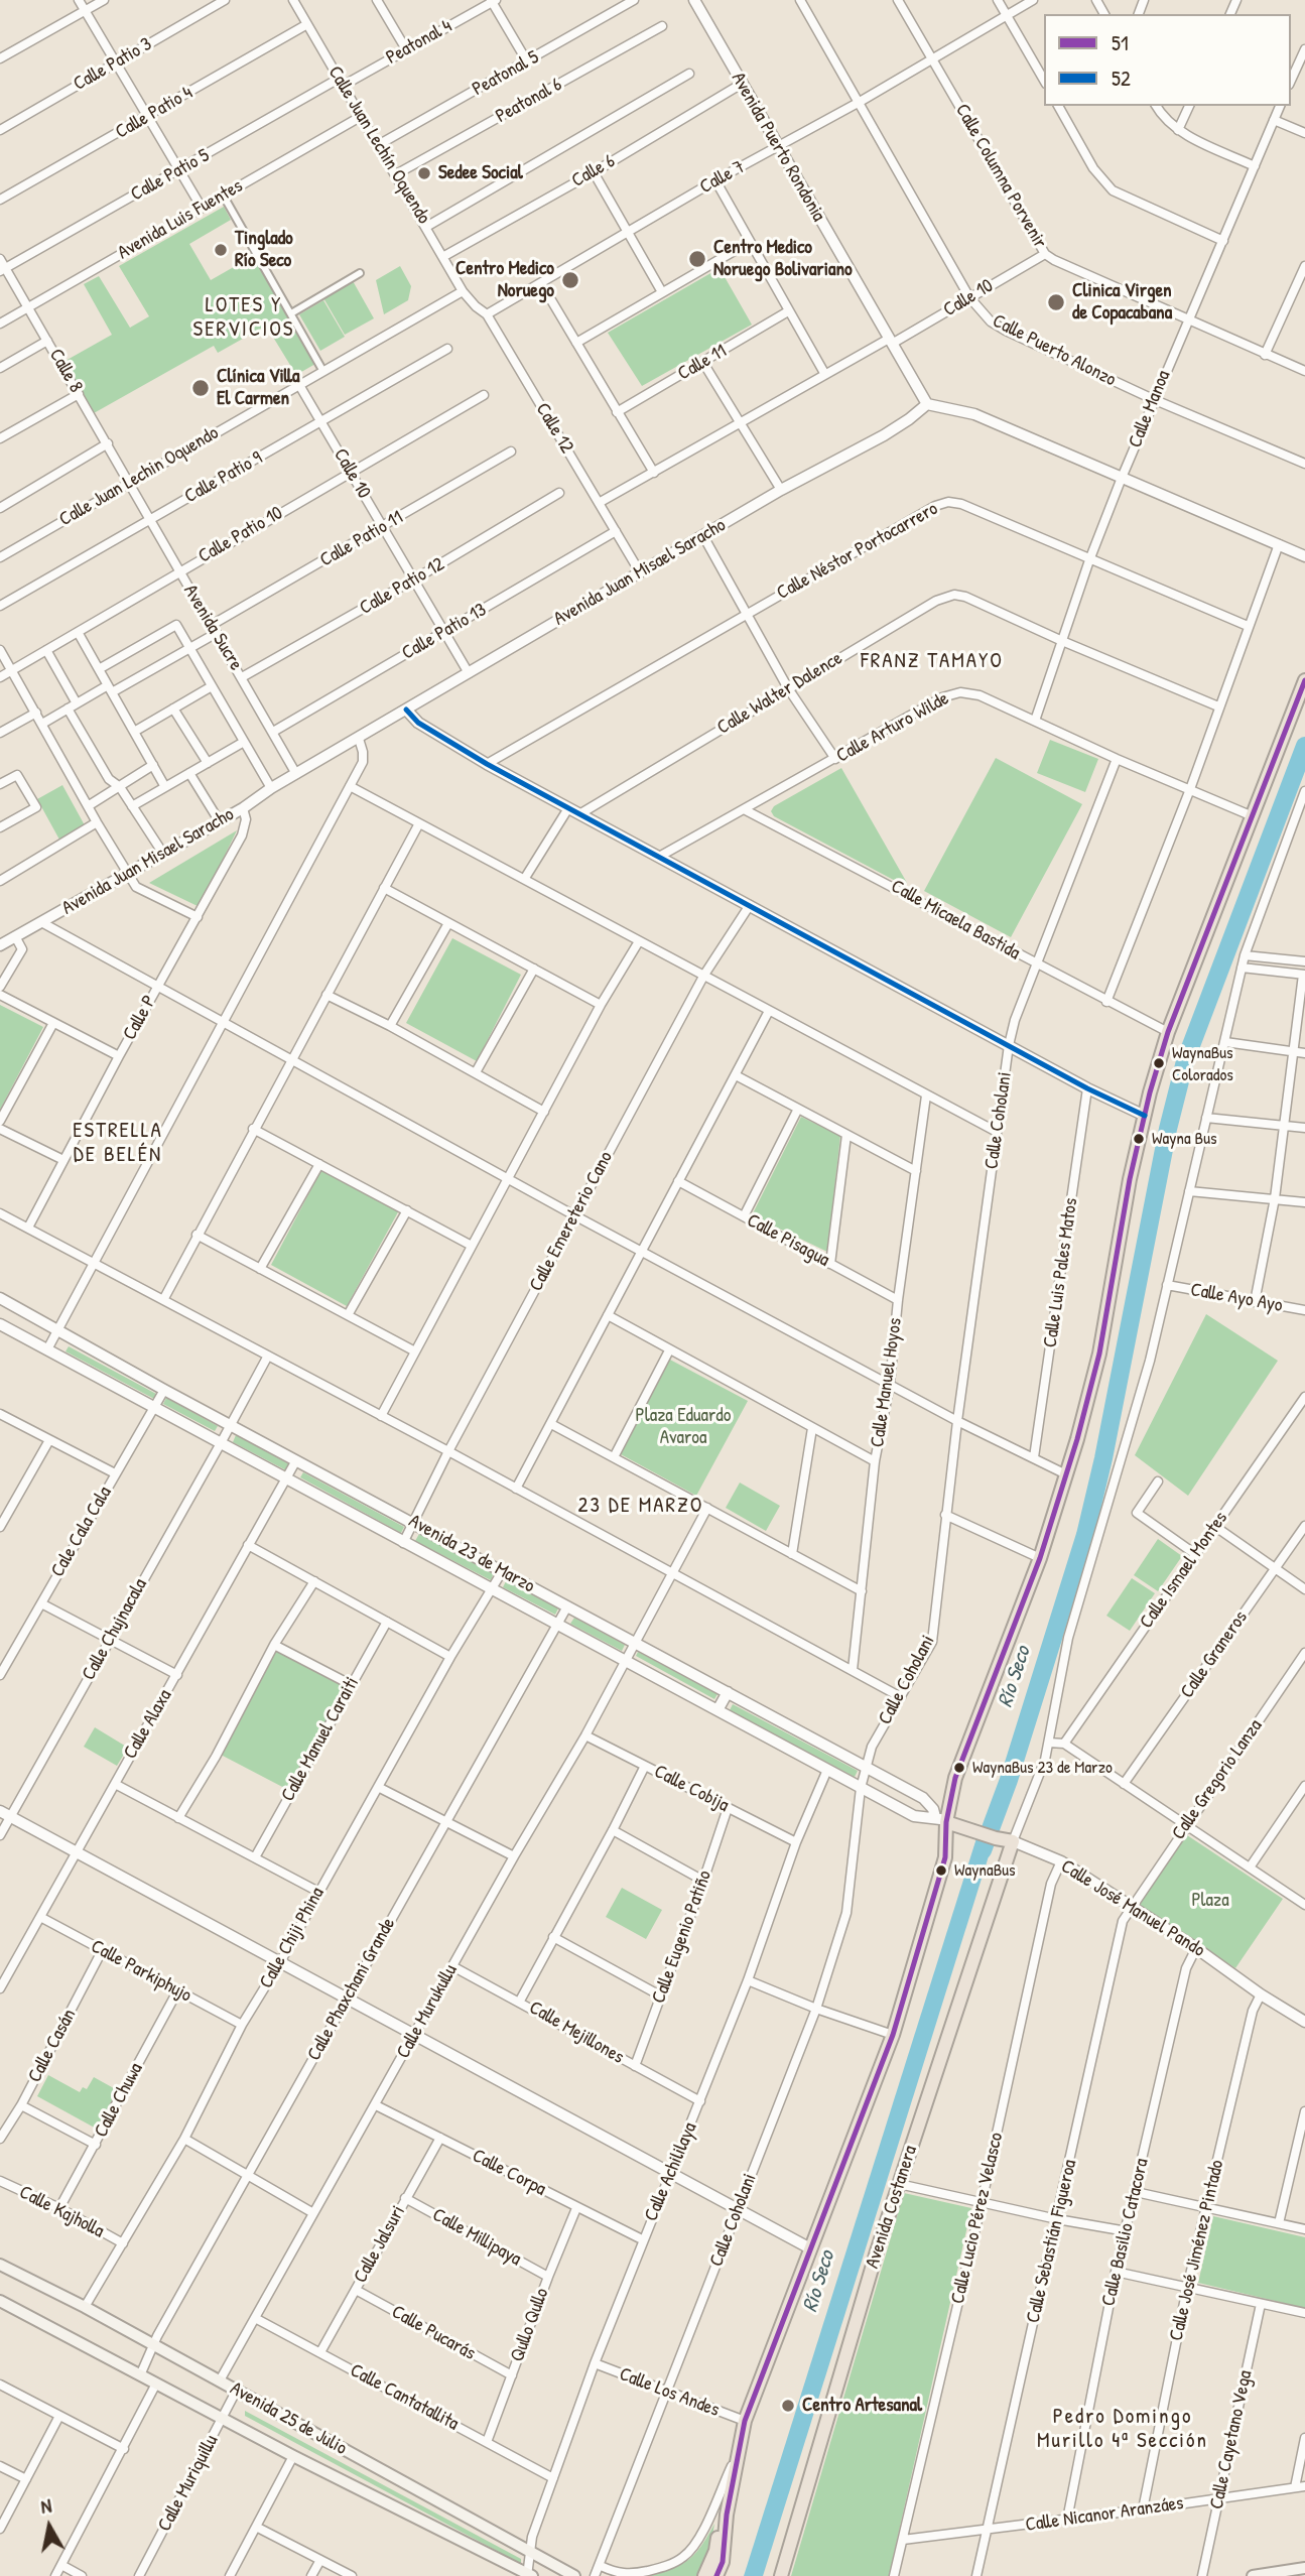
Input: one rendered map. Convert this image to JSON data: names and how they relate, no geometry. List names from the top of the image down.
{
  "streets": {
    "main road": ["Calle José Manuel Pando", "Avenida Costanera", "Avenida 25 de Julio"],
    "street": [
      "Peatonal 4",
      "Calle Patio 3",
      "Peatonal 5",
      "Peatonal 6",
      "Calle Patio 4",
      "Calle Juan Lechín Oquendo",
      "Avenida Puerto Rondonia",
      "Calle 6",
      "Calle Patio 5",
      "Calle Columna Porvenir",
      "Calle 7",
      "Avenida Luis Fuentes",
      "Calle 10",
      "Calle Puerto Alonzo",
      "Calle 11",
      "Calle 8",
      "Calle Manoa",
      "Calle 12",
      "Calle Juan Lechin Oquendo",
      "Calle Patio 9",
      "Calle Patio 10",
      "Calle Patio 11",
      "Calle Néstor Portocarrero",
      "Avenida Juan Misael Saracho",
      "Calle Patio 12",
      "Avenida Sucre",
      "Calle Patio 13",
      "Calle Walter Dalence",
      "Calle Arturo Wilde",
      "Calle Micaela Bastida",
      "Calle P",
      "Calle Coholani",
      "Calle Emereterio Cano",
      "Calle Pisagua",
      "Calle Luis Pales Matos",
      "Calle Ayo Ayo",
      "Calle Manuel Hoyos",
      "Cale Cala Cala",
      "Avenida 23 de Marzo",
      "Calle Ismael Montes",
      "Calle Chujnacala",
      "Calle Graneros",
      "Calle Alaxa",
      "Calle Manuel Caraiti",
      "Calle Gregorio Lanza",
      "Calle Cobija",
      "Calle Eugenio Patiño",
      "Calle Chiji Phina",
      "Calle Parkiphujo",
      "Calle Phaxchani Grande",
      "Calle Murukullu",
      "Calle Mejillones",
      "Calle Casán",
      "Calle Chuwa",
      "Calle Achililaya",
      "Calle Corpa",
      "Calle Kajholla",
      "Calle Lucio Pérez Velasco",
      "Calle Basilio Catacora",
      "Calle Millipaya",
      "Calle Sebastián Figueroa",
      "Calle Jalsuri",
      "Calle José Jiménez Pintado",
      "Qullo Qullo",
      "Calle Pucarás",
      "Calle Los Andes",
      "Calle Cantatallita",
      "Calle Cayetano Vega",
      "Calle Muriquillu",
      "Calle Nicanor Aranzáes"
    ]
  },
  "crossings": [
    ["Peatonal 4", "Calle Juan Lechín Oquendo"],
    ["Peatonal 4", "Calle Patio 5"],
    ["Peatonal 5", "Calle Juan Lechín Oquendo"],
    ["Peatonal 6", "Calle Juan Lechín Oquendo"],
    ["Calle Patio 4", "Calle Juan Lechín Oquendo"],
    ["Calle Juan Lechín Oquendo", "Calle 6"],
    ["Calle Juan Lechín Oquendo", "Calle Patio 5"],
    ["Calle Juan Lechín Oquendo", "Avenida Luis Fuentes"],
    ["Calle Juan Lechín Oquendo", "Calle 12"],
    ["Calle Juan Lechín Oquendo", "Calle Juan Lechin Oquendo"],
    ["Avenida Puerto Rondonia", "Calle 6"],
    ["Avenida Puerto Rondonia", "Calle 7"],
    ["Avenida Puerto Rondonia", "Calle 10"],
    ["Avenida Puerto Rondonia", "Avenida Juan Misael Saracho"],
    ["Calle Patio 5", "Calle 8"],
    ["Calle Columna Porvenir", "Calle 7"],
    ["Calle Columna Porvenir", "Calle 10"],
    ["Calle Columna Porvenir", "Calle Manoa"],
    ["Calle 7", "Calle Puerto Alonzo"],
    ["Calle 7", "Calle 12"],
    ["Avenida Luis Fuentes", "Calle 8"],
    ["Calle 10", "Calle Puerto Alonzo"],
    ["Calle 10", "Calle 12"],
    ["Calle 10", "Calle Juan Lechin Oquendo"],
    ["Calle 10", "Calle Patio 9"],
    ["Calle 10", "Calle Patio 10"],
    ["Calle 10", "Calle Patio 11"],
    ["Calle 10", "Avenida Juan Misael Saracho"],
    ["Calle 10", "Calle Patio 12"],
    ["Calle 10", "Calle Patio 13"],
    ["Calle Puerto Alonzo", "Calle Manoa"],
    ["Calle 8", "Calle Juan Lechin Oquendo"],
    ["Calle 8", "Avenida Sucre"],
    ["Calle Manoa", "Calle Néstor Portocarrero"],
    ["Calle Manoa", "Calle Walter Dalence"],
    ["Calle Manoa", "Calle Arturo Wilde"],
    ["Calle 12", "Calle Juan Lechin Oquendo"],
    ["Calle 12", "Avenida Juan Misael Saracho"],
    ["Calle 12", "Calle Patio 13"],
    ["Calle Juan Lechin Oquendo", "Avenida Sucre"],
    ["Calle Patio 9", "Avenida Sucre"],
    ["Calle Patio 10", "Avenida Sucre"],
    ["Calle Patio 11", "Avenida Sucre"],
    ["Avenida Juan Misael Saracho", "Avenida Sucre"],
    ["Avenida Juan Misael Saracho", "Calle P"],
    ["Calle Patio 12", "Avenida Sucre"],
    ["Avenida Sucre", "Calle Patio 13"],
    ["Calle Arturo Wilde", "Calle Micaela Bastida"],
    ["Calle Arturo Wilde", "Calle Coholani"],
    ["Calle Micaela Bastida", "Calle Coholani"],
    ["Calle Coholani", "Avenida 23 de Marzo"],
    ["Calle Coholani", "Calle Los Andes"],
    ["Calle Emereterio Cano", "Avenida 23 de Marzo"],
    ["Calle Pisagua", "Calle Manuel Hoyos"],
    ["Cale Cala Cala", "Avenida 23 de Marzo"],
    ["Avenida 23 de Marzo", "Calle Chujnacala"],
    ["Avenida 23 de Marzo", "Calle Alaxa"],
    ["Avenida 23 de Marzo", "Calle José Manuel Pando"],
    ["Avenida 23 de Marzo", "Calle Chiji Phina"],
    ["Avenida 23 de Marzo", "Calle Phaxchani Grande"],
    ["Avenida 23 de Marzo", "Calle Murukullu"],
    ["Avenida 23 de Marzo", "Calle Achililaya"],
    ["Calle Alaxa", "Calle Parkiphujo"],
    ["Calle Gregorio Lanza", "Calle José Manuel Pando"],
    ["Calle Gregorio Lanza", "Calle Sebastián Figueroa"],
    ["Calle Cobija", "Calle Eugenio Patiño"],
    ["Calle Cobija", "Calle Murukullu"],
    ["Calle Cobija", "Calle Achililaya"],
    ["Calle José Manuel Pando", "Avenida Costanera"],
    ["Calle José Manuel Pando", "Calle Lucio Pérez Velasco"],
    ["Calle José Manuel Pando", "Calle Basilio Catacora"],
    ["Calle José Manuel Pando", "Calle Sebastián Figueroa"],
    ["Calle José Manuel Pando", "Calle José Jiménez Pintado"],
    ["Calle Eugenio Patiño", "Calle Mejillones"],
    ["Calle Chiji Phina", "Calle Parkiphujo"],
    ["Calle Chiji Phina", "Calle Kajholla"],
    ["Calle Chiji Phina", "Avenida 25 de Julio"],
    ["Calle Parkiphujo", "Calle Casán"],
    ["Calle Parkiphujo", "Calle Chuwa"],
    ["Calle Phaxchani Grande", "Avenida 25 de Julio"],
    ["Calle Murukullu", "Calle Mejillones"],
    ["Calle Murukullu", "Calle Corpa"],
    ["Calle Murukullu", "Calle Cantatallita"],
    ["Calle Murukullu", "Avenida 25 de Julio"],
    ["Calle Mejillones", "Calle Achililaya"],
    ["Calle Chuwa", "Calle Kajholla"],
    ["Calle Achililaya", "Calle Corpa"],
    ["Calle Achililaya", "Calle Los Andes"],
    ["Calle Achililaya", "Calle Cantatallita"],
    ["Calle Achililaya", "Avenida 25 de Julio"],
    ["Calle Corpa", "Calle Jalsuri"],
    ["Calle Corpa", "Qullo Qullo"],
    ["Calle Lucio Pérez Velasco", "Calle Nicanor Aranzáes"],
    ["Calle Basilio Catacora", "Calle Nicanor Aranzáes"],
    ["Calle Millipaya", "Calle Jalsuri"],
    ["Calle Millipaya", "Qullo Qullo"],
    ["Calle Sebastián Figueroa", "Calle Nicanor Aranzáes"],
    ["Calle Jalsuri", "Calle Pucarás"],
    ["Calle Jalsuri", "Calle Cantatallita"],
    ["Calle José Jiménez Pintado", "Calle Nicanor Aranzáes"],
    ["Qullo Qullo", "Calle Pucarás"],
    ["Qullo Qullo", "Calle Cantatallita"],
    ["Avenida 25 de Julio", "Calle Muriquillu"],
    ["Calle Cayetano Vega", "Calle Nicanor Aranzáes"]
  ],
  "districts": [
    "LOTES Y SERVICIOS",
    "FRANZ TAMAYO",
    "ESTRELLA DE BELÉN",
    "23 DE MARZO",
    "Pedro Domingo Murillo 4ª Sección"
  ],
  "water": ["Río Seco"],
  "parks": ["Plaza Eduardo Avaroa", "Plaza"],
  "places": [
    "Sedee Social",
    "Tinglado Río Seco",
    "Centro Medico Noruego Bolivariano",
    "Centro Medico Noruego",
    "Clinica Virgen de Copacabana",
    "Clínica Villa El Carmen",
    "WaynaBus Colorados",
    "Wayna Bus",
    "WaynaBus 23 de Marzo",
    "WaynaBus",
    "Centro Artesanal"
  ],
  "lines": ["transit line 51", "transit line 52"],
  "legend": ["51", "52"],
  "north": "top"
}
